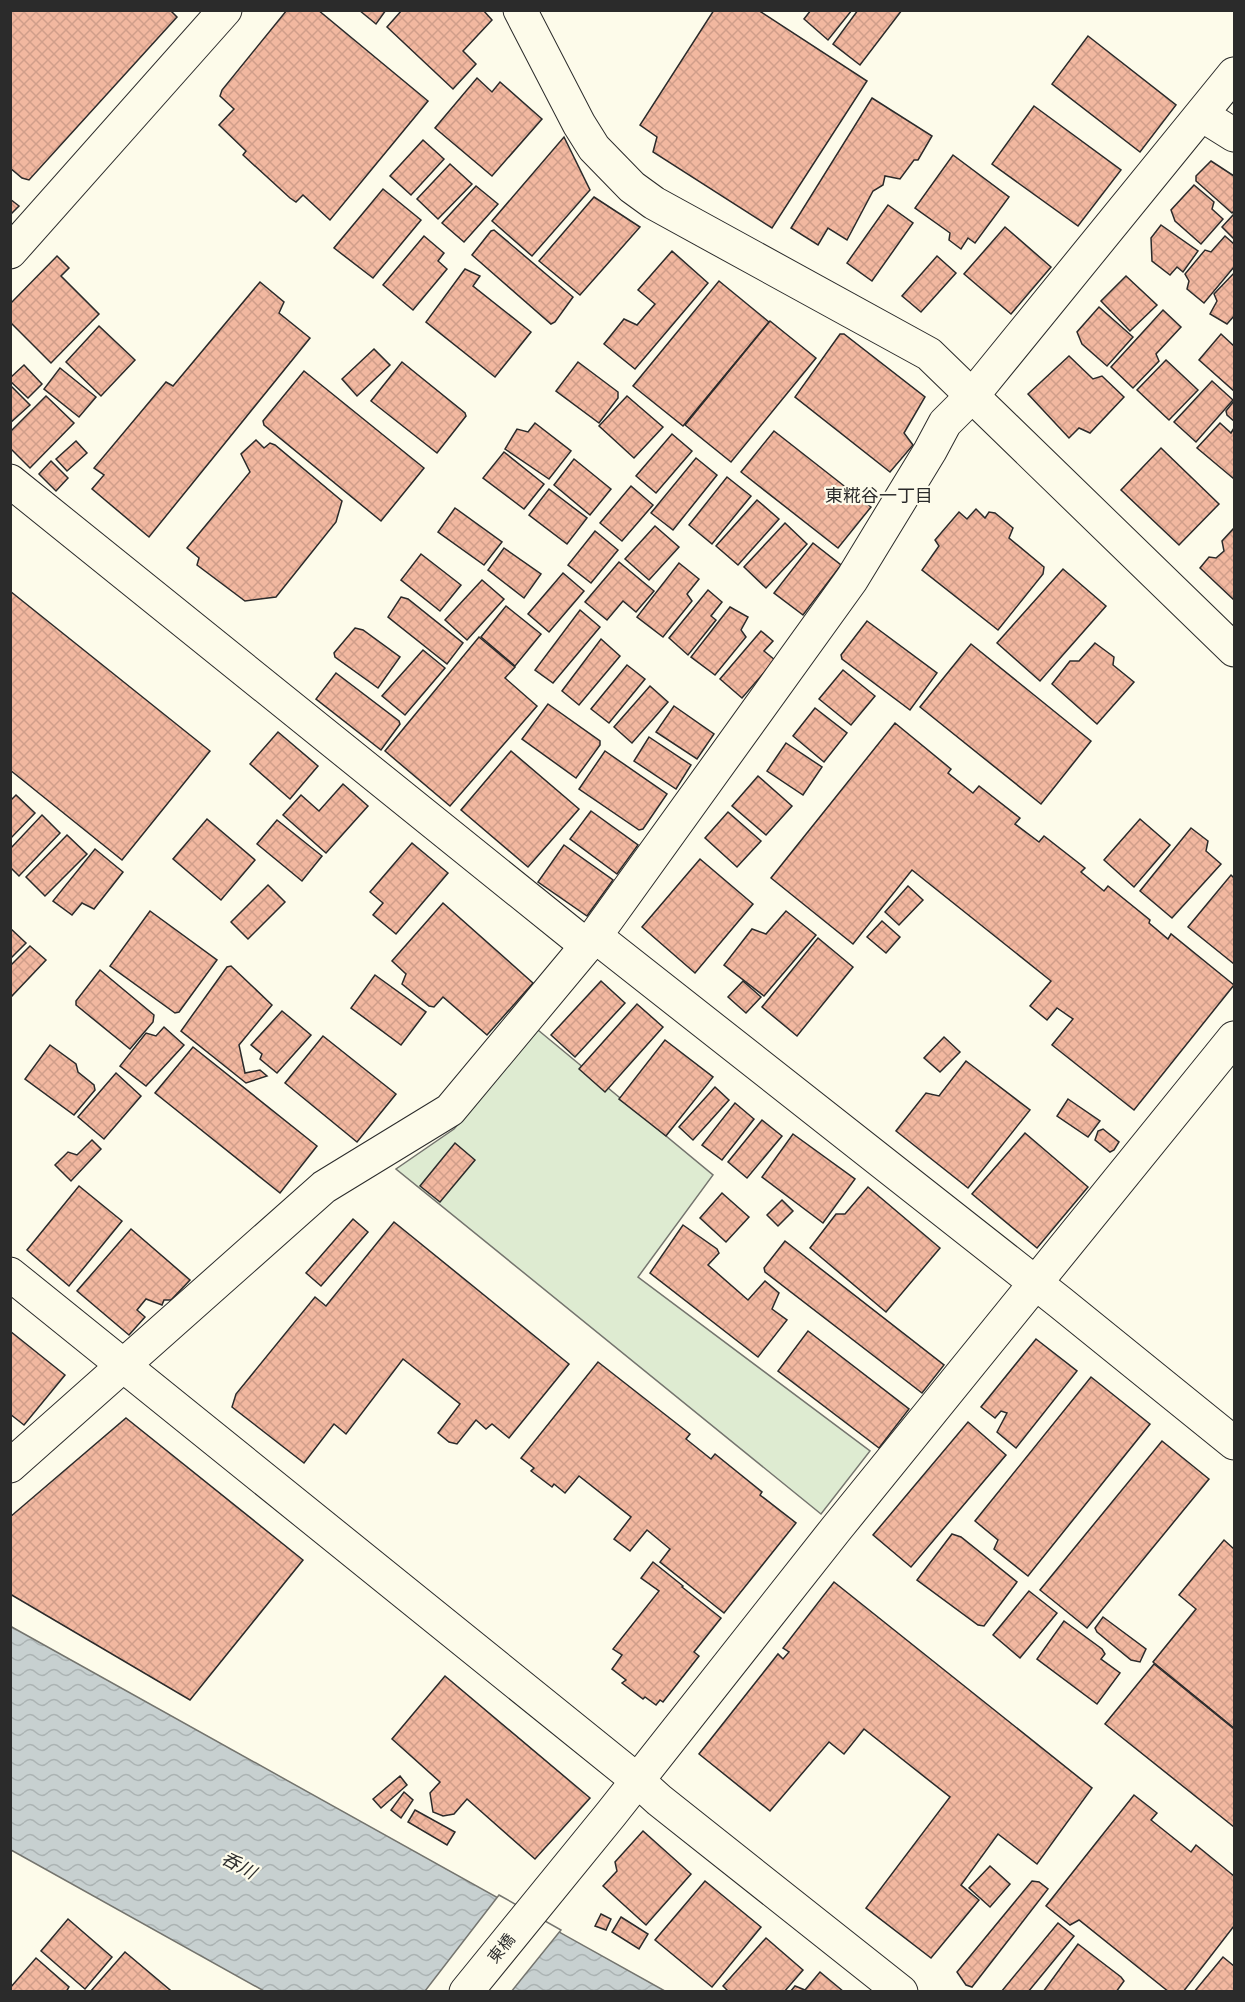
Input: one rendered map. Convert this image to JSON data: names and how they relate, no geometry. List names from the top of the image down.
{
  "streets": {
    "street": ["東橋"]
  },
  "districts": ["東糀谷一丁目"],
  "water": ["呑川"]
}
